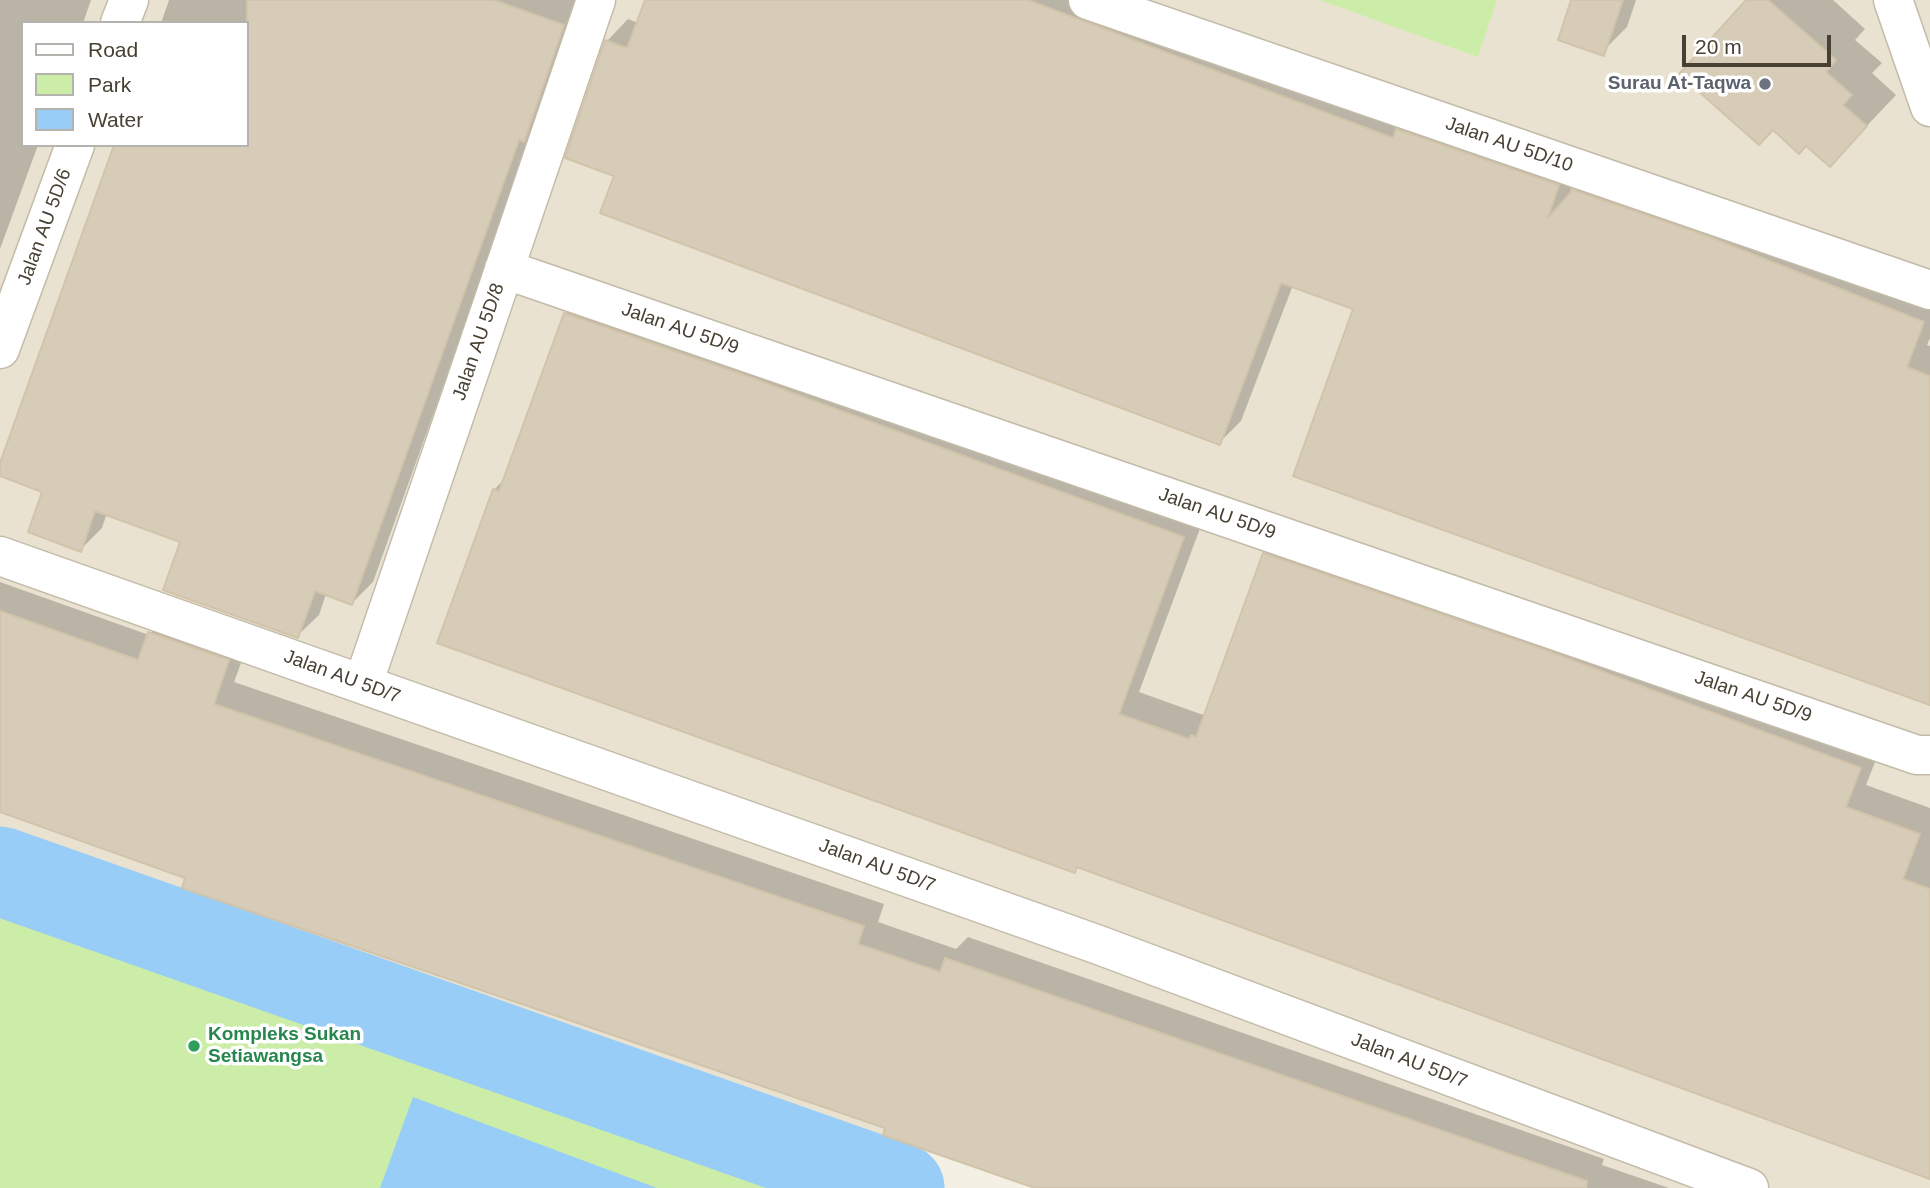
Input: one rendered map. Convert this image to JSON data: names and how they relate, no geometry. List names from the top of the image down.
{
  "streets": {
    "street": [
      "Jalan AU 5D/10",
      "Jalan AU 5D/6",
      "Jalan AU 5D/9",
      "Jalan AU 5D/8",
      "Jalan AU 5D/7"
    ]
  },
  "crossings": [
    ["Jalan AU 5D/9", "Jalan AU 5D/8"],
    ["Jalan AU 5D/8", "Jalan AU 5D/7"]
  ],
  "places": ["Surau At-Taqwa", "Kompleks Sukan Setiawangsa"],
  "legend": ["Road", "Park", "Water"],
  "scale_bar": "20 m"
}
